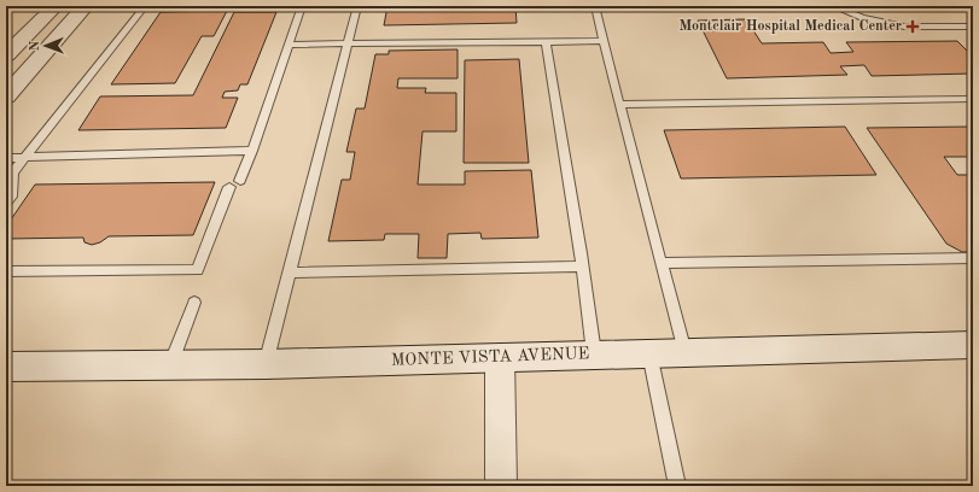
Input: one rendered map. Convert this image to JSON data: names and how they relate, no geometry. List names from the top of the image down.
{
  "streets": {
    "main road": ["MONTE VISTA AVENUE"]
  },
  "places": {
    "health": ["Montclair Hospital Medical Center"]
  },
  "north": "left"
}
